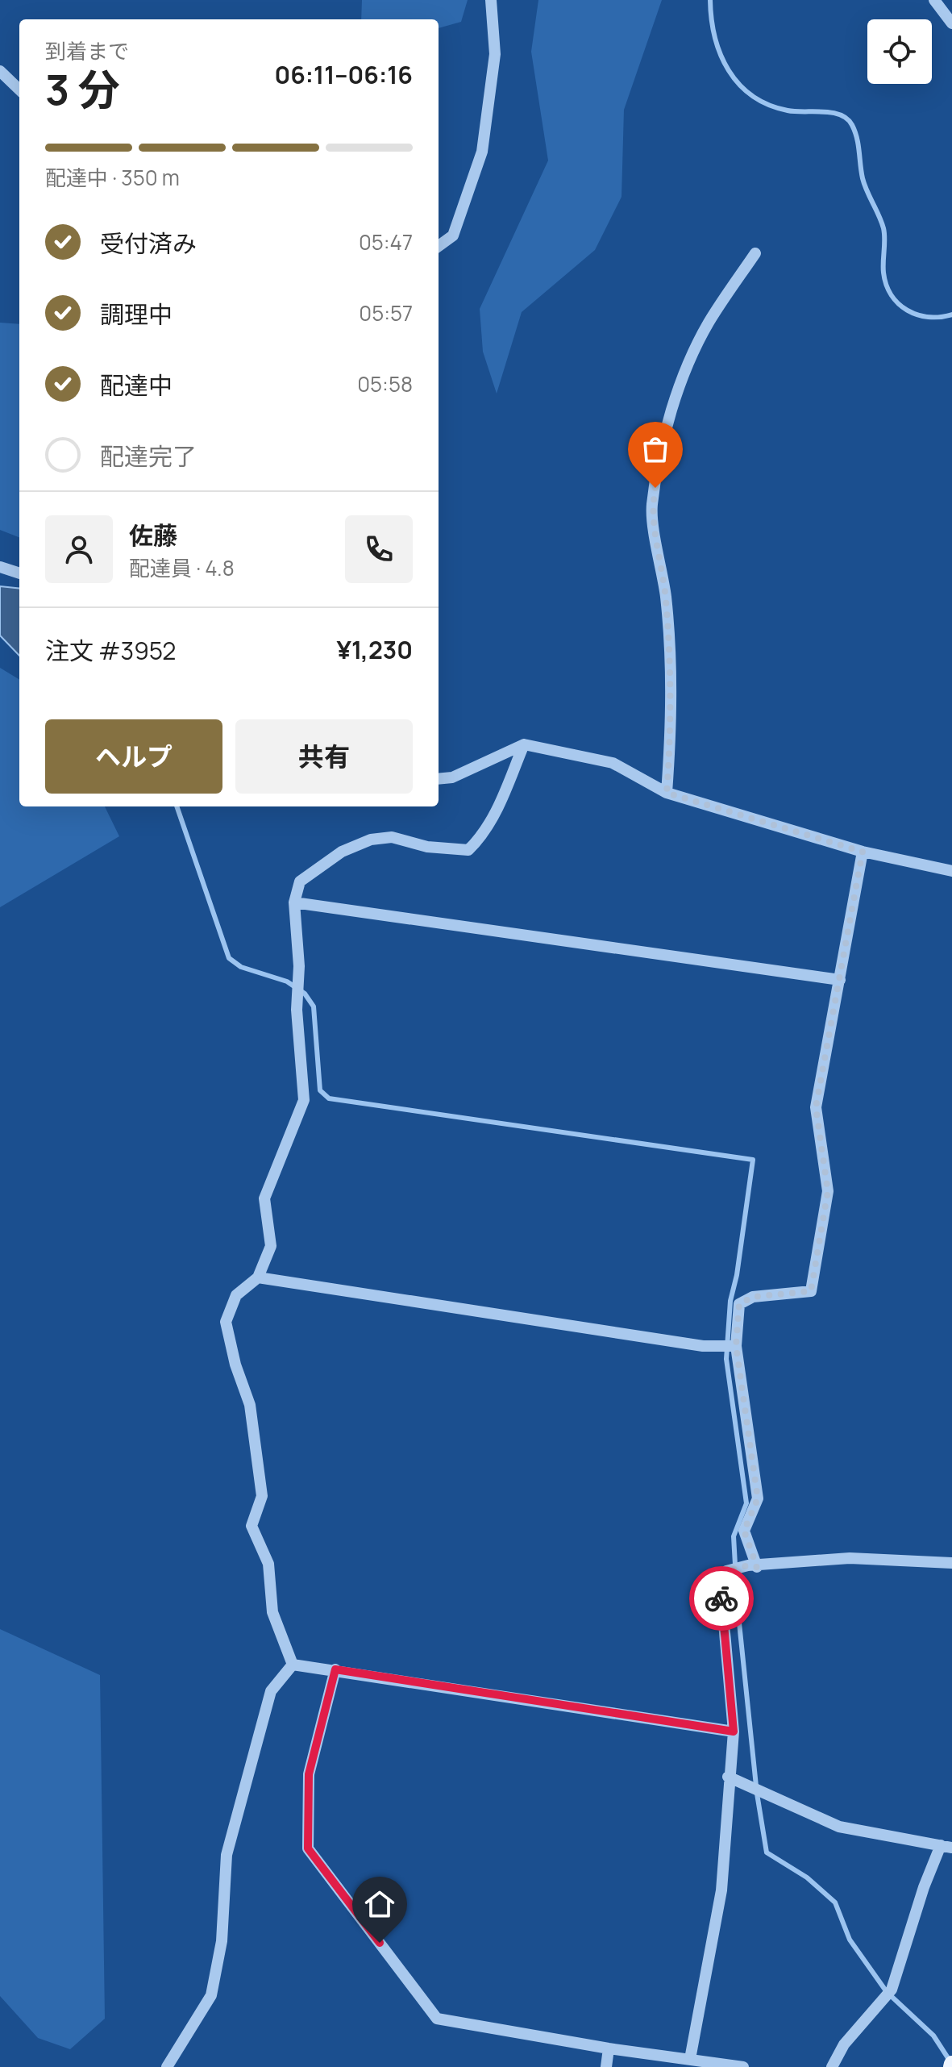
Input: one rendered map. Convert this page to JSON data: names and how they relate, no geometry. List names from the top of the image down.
{
  "page": {
    "heading": ["3 分", "到着まで", "06:11–06:16"],
    "panel": [
      "佐藤",
      "配達員 · 4.8",
      "注文 #3952",
      "¥1,230"
    ],
    "bar": "配達中 · 350 m",
    "list": [
      ["受付済み", "05:47"],
      ["調理中", "05:57"],
      ["配達中", "05:58"],
      "配達完了"
    ],
    "buttons": ["ヘルプ", "共有"]
  }
}
